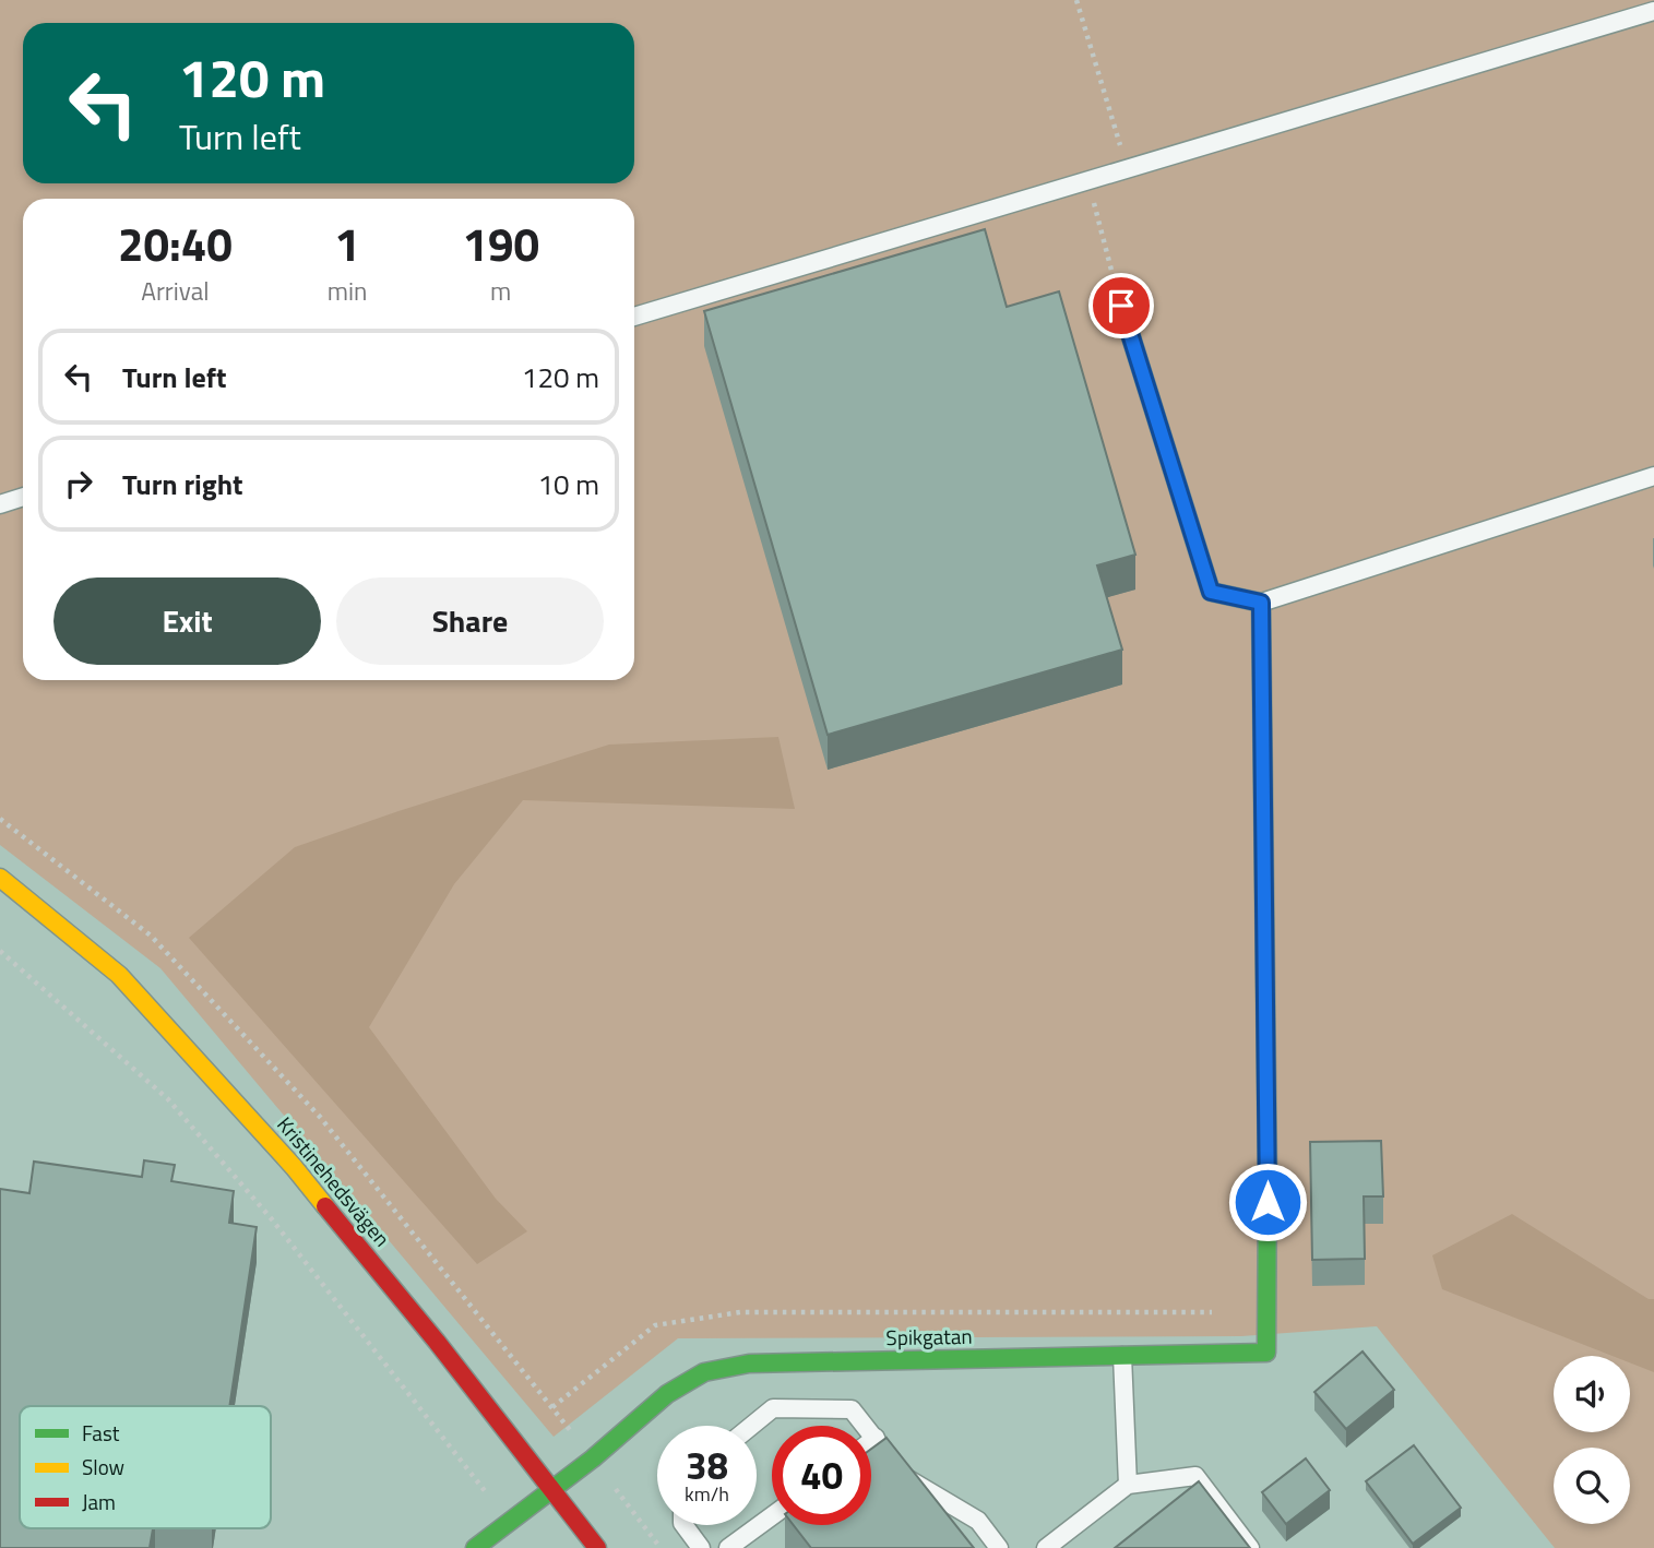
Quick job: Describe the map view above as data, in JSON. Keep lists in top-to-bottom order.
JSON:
{
  "streets": {
    "street": ["Kristinehedsvägen", "Spikgatan"]
  },
  "crossings": [
    ["Kristinehedsvägen", "Spikgatan"]
  ],
  "legend": ["Fast", "Slow", "Jam"],
  "page": {
    "turn": ["120 m", "Turn left"],
    "eta": [
      "20:40",
      "Arrival",
      "1",
      "min",
      "190",
      "m"
    ],
    "list": [
      {
        "name": "Turn left",
        "value": "120 m"
      },
      {
        "name": "Turn right",
        "value": "10 m"
      }
    ],
    "buttons": ["Exit", "Share"],
    "speed": "38 km/h",
    "limit": "40"
  }
}
